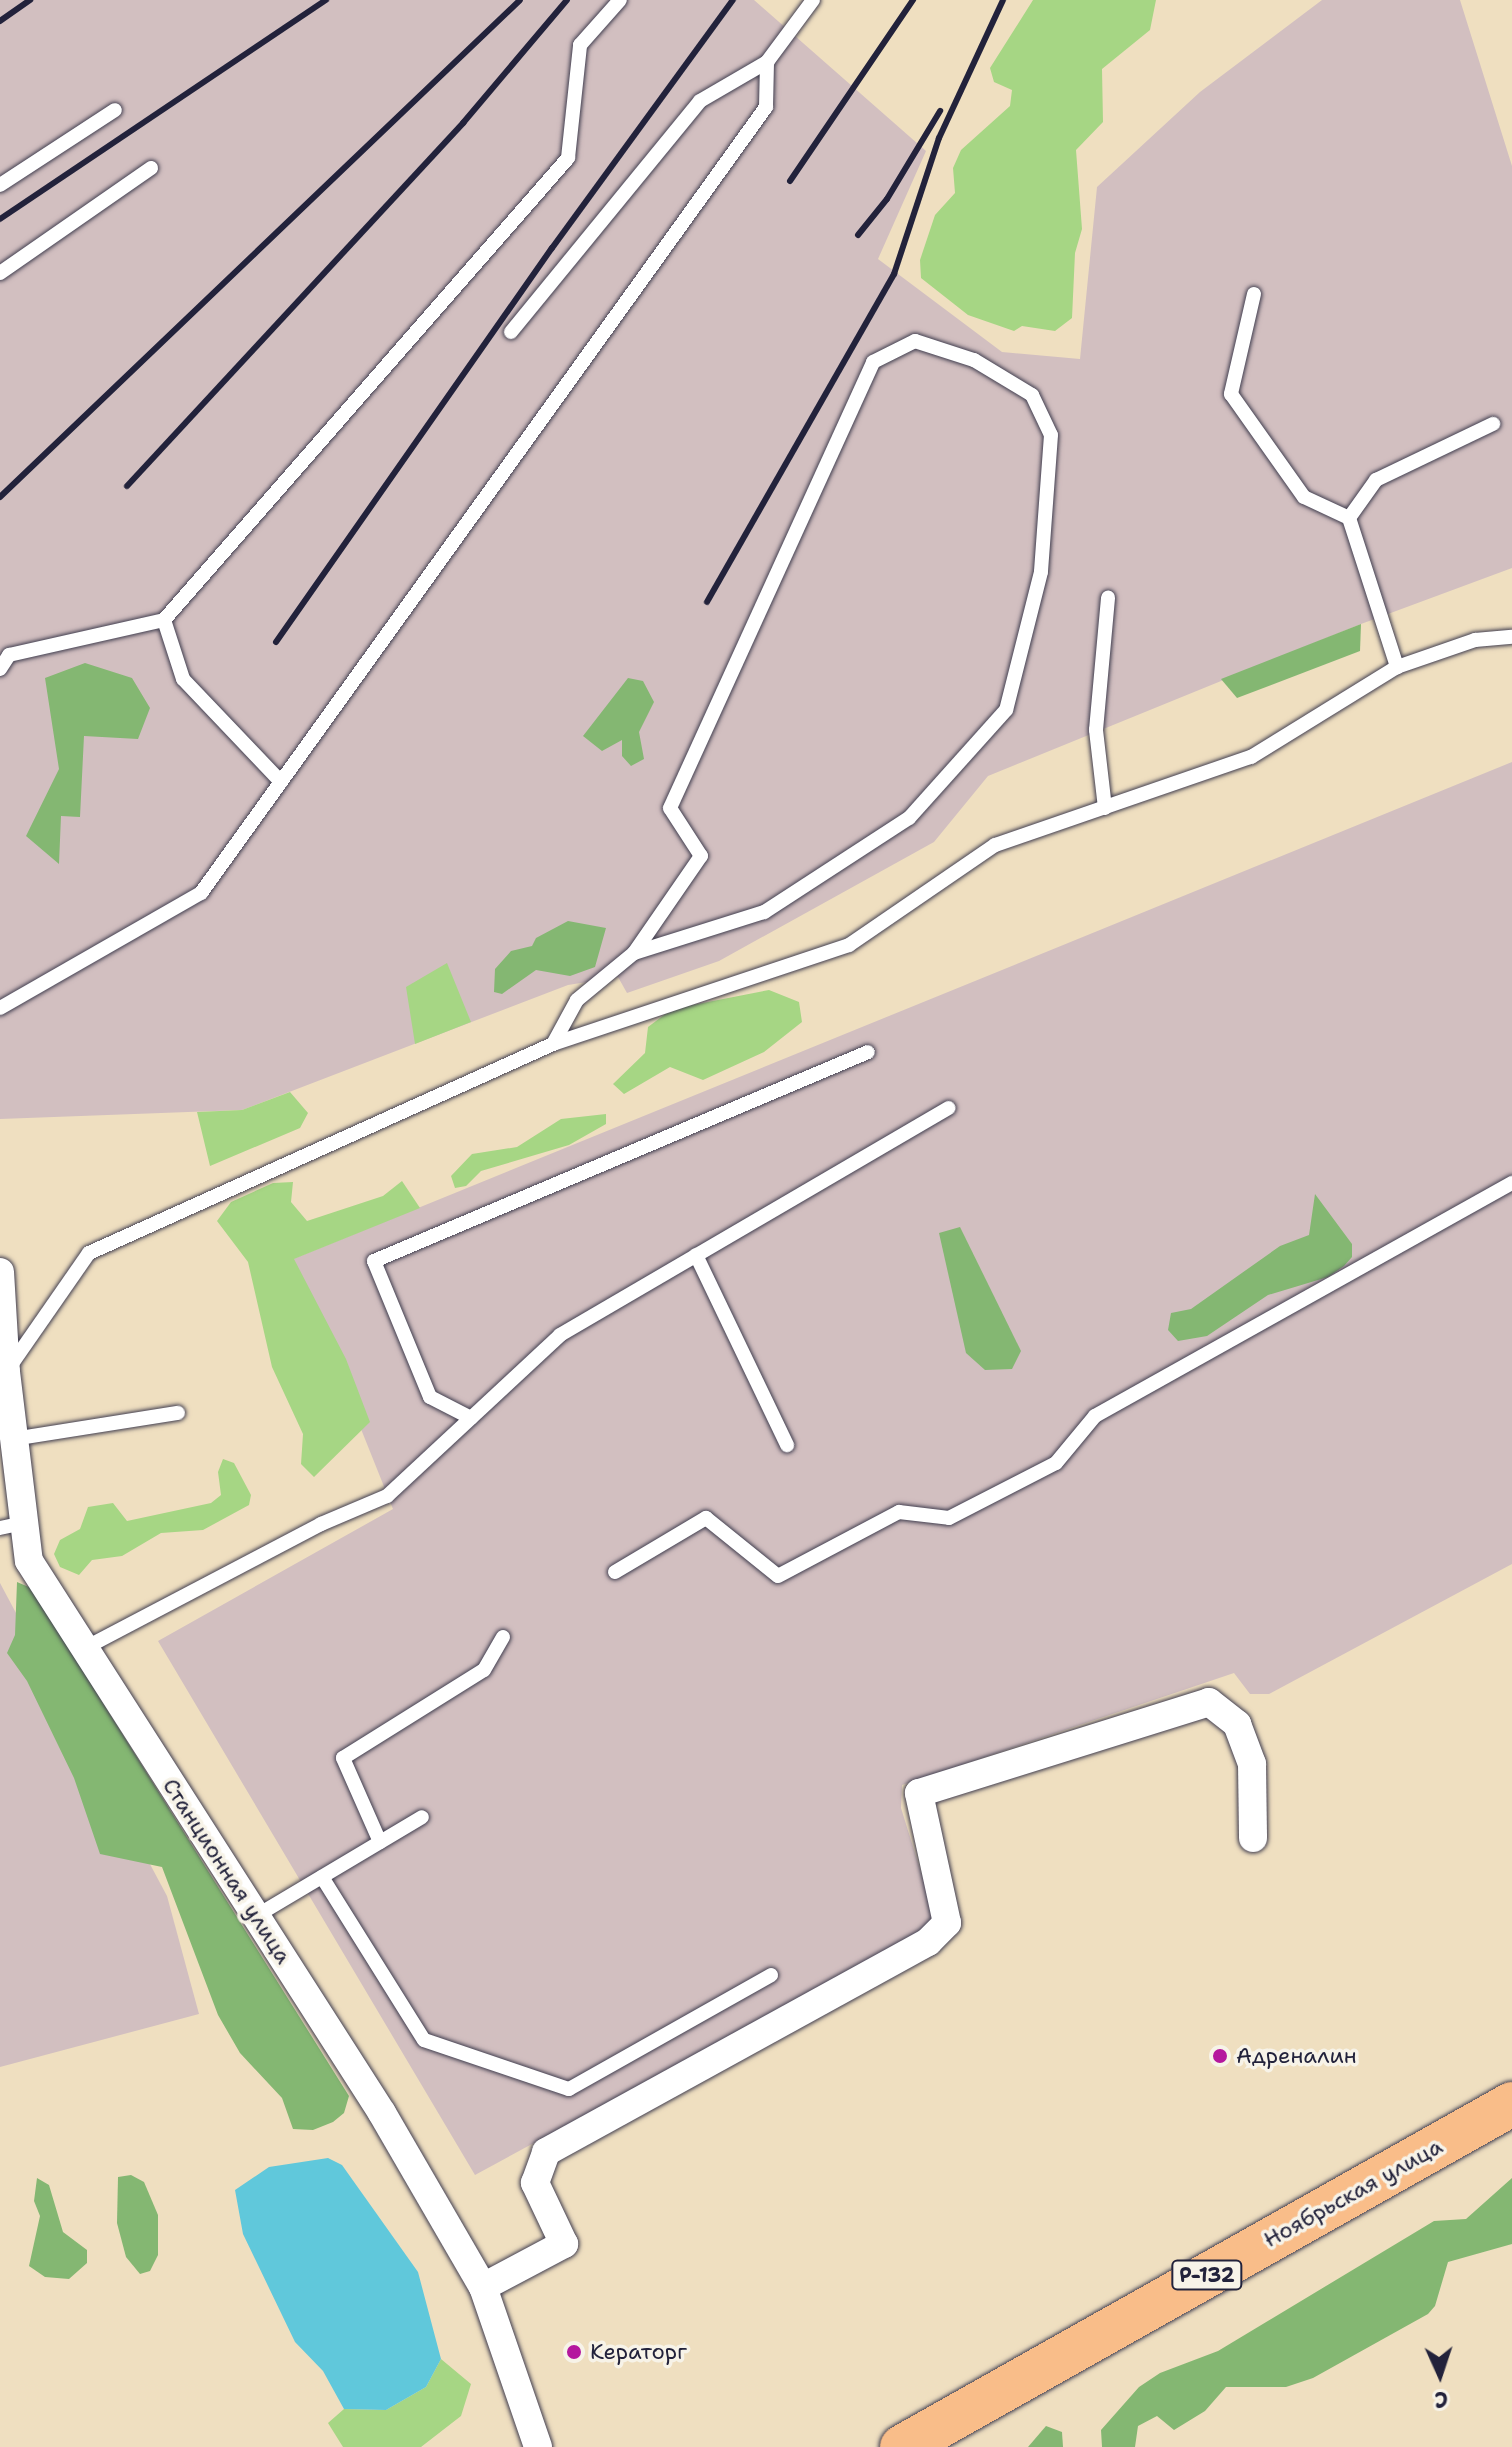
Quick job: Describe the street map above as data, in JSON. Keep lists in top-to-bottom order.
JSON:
{
  "streets": {
    "highway": ["Ноябрьская улица", "Р-132"],
    "street": ["Станционная улица"]
  },
  "places": ["Адреналин", "Кераторг"],
  "north": "bottom"
}
